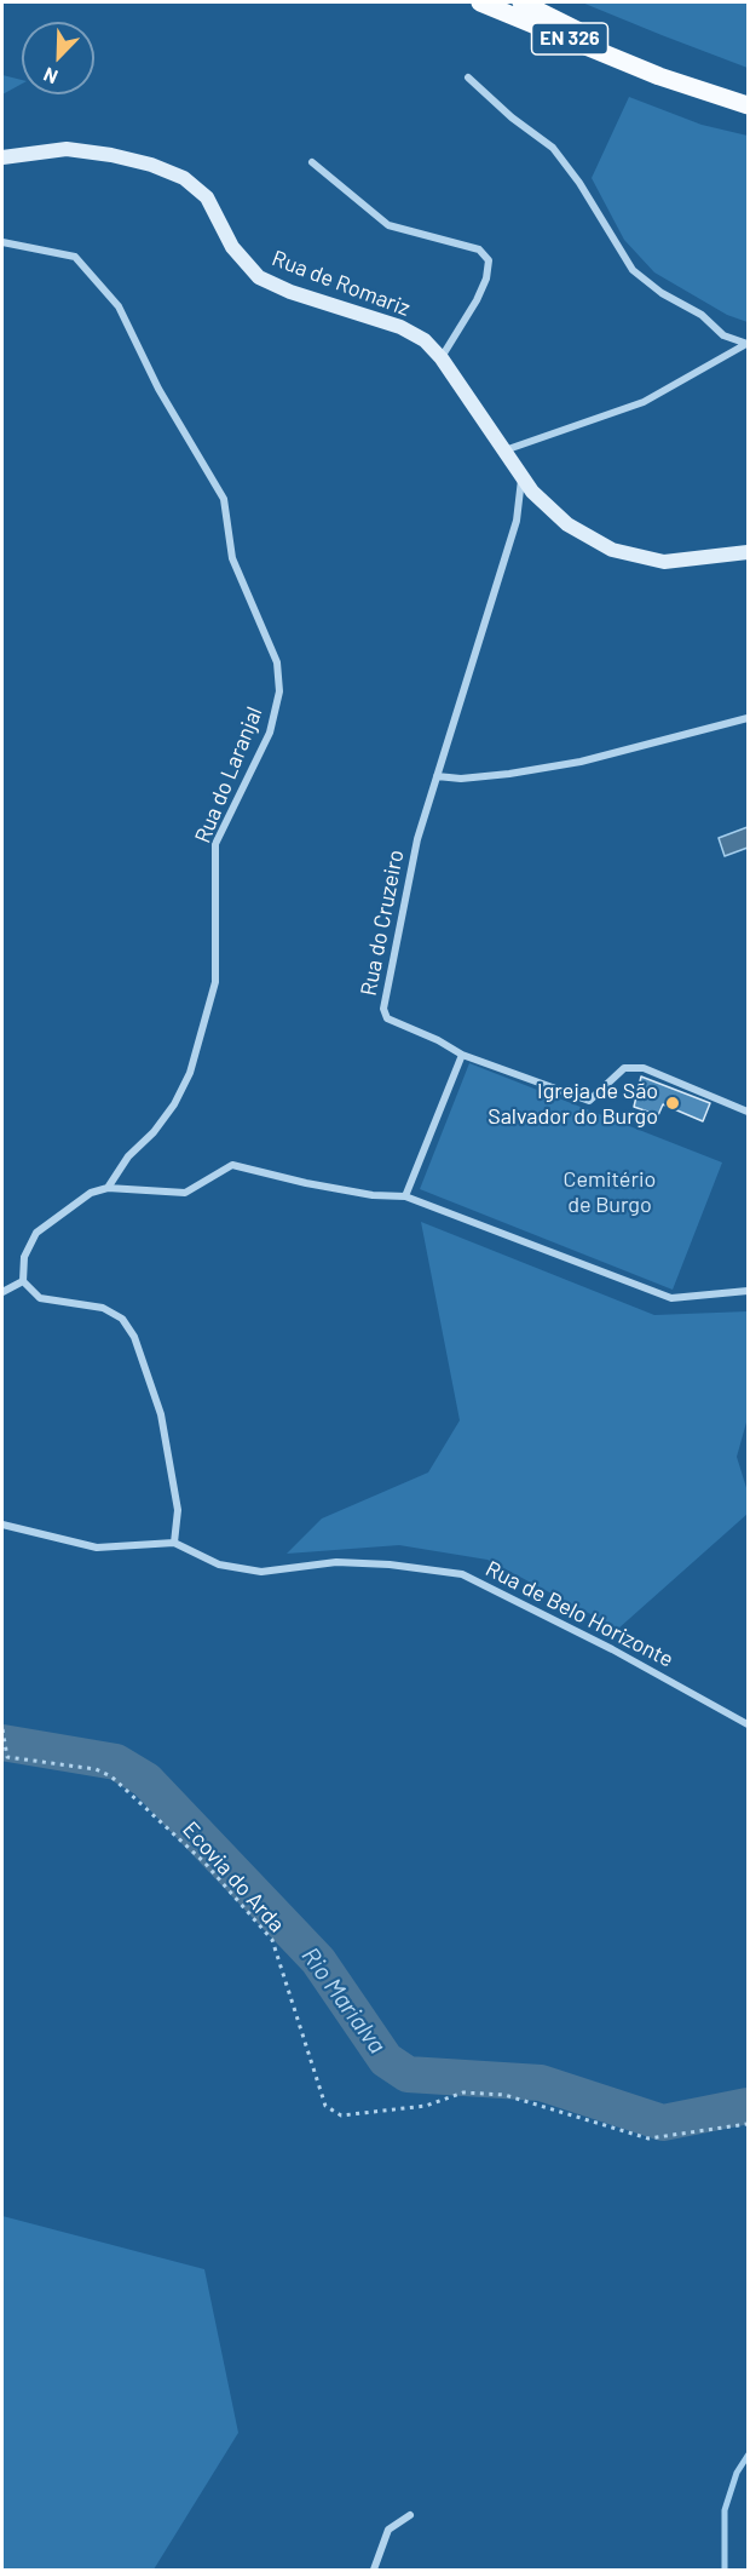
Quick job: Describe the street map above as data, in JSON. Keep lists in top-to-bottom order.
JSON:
{
  "streets": {
    "main road": ["EN 326", "Rua de Romariz"],
    "street": ["Rua do Laranjal", "Rua do Cruzeiro", "Rua de Belo Horizonte"],
    "path": ["Ecovia do Arda"]
  },
  "crossings": [
    ["Rua de Romariz", "Rua do Cruzeiro"]
  ],
  "water": ["Rio Marialva"],
  "parks": ["Cemitério de Burgo"],
  "places": ["Igreja de São Salvador do Burgo"],
  "north": "bottom left"
}
